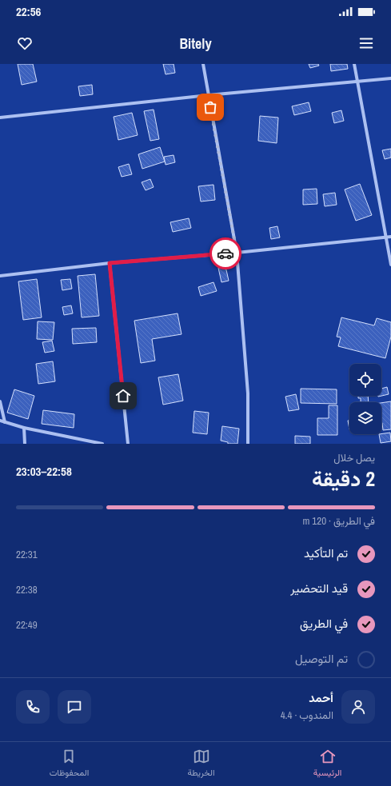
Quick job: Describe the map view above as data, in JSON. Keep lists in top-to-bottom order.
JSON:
{
  "page": {
    "status": "22:56",
    "header": "Bitely",
    "heading": ["2 دقيقة", "يصل خلال", "22:58–23:03"],
    "panel": ["أحمد", "المندوب · 4.4"],
    "bar": "في الطريق · 120 m",
    "list": [
      ["تم التأكيد", "22:31"],
      ["قيد التحضير", "22:38"],
      ["في الطريق", "22:49"],
      "تم التوصيل"
    ],
    "tabs": ["الرئيسية", "الخريطة", "المحفوظات"]
  }
}
